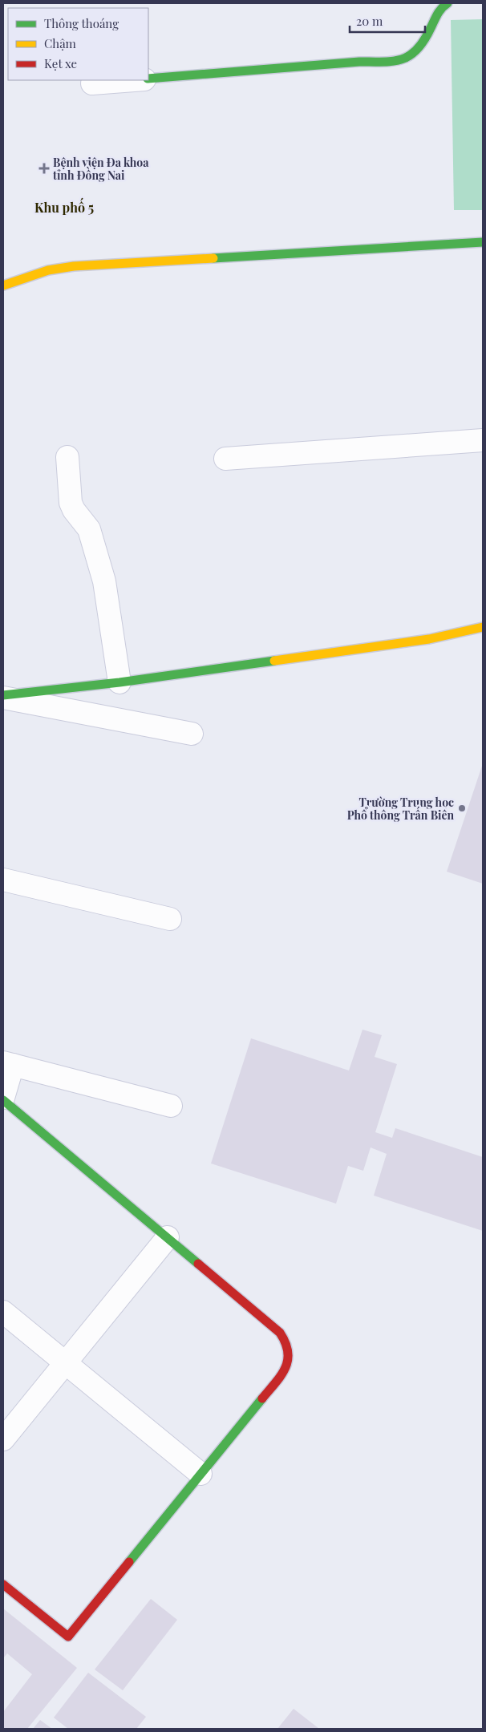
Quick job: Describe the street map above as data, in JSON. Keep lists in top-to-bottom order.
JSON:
{
  "districts": ["Khu phố 5"],
  "places": {
    "health": ["Bệnh viện Đa khoa tỉnh Đồng Nai"],
    "other": ["Trường Trung học Phổ thông Trấn Biên"]
  },
  "legend": ["Thông thoáng", "Chậm", "Kẹt xe"],
  "scale_bar": "20 m"
}
